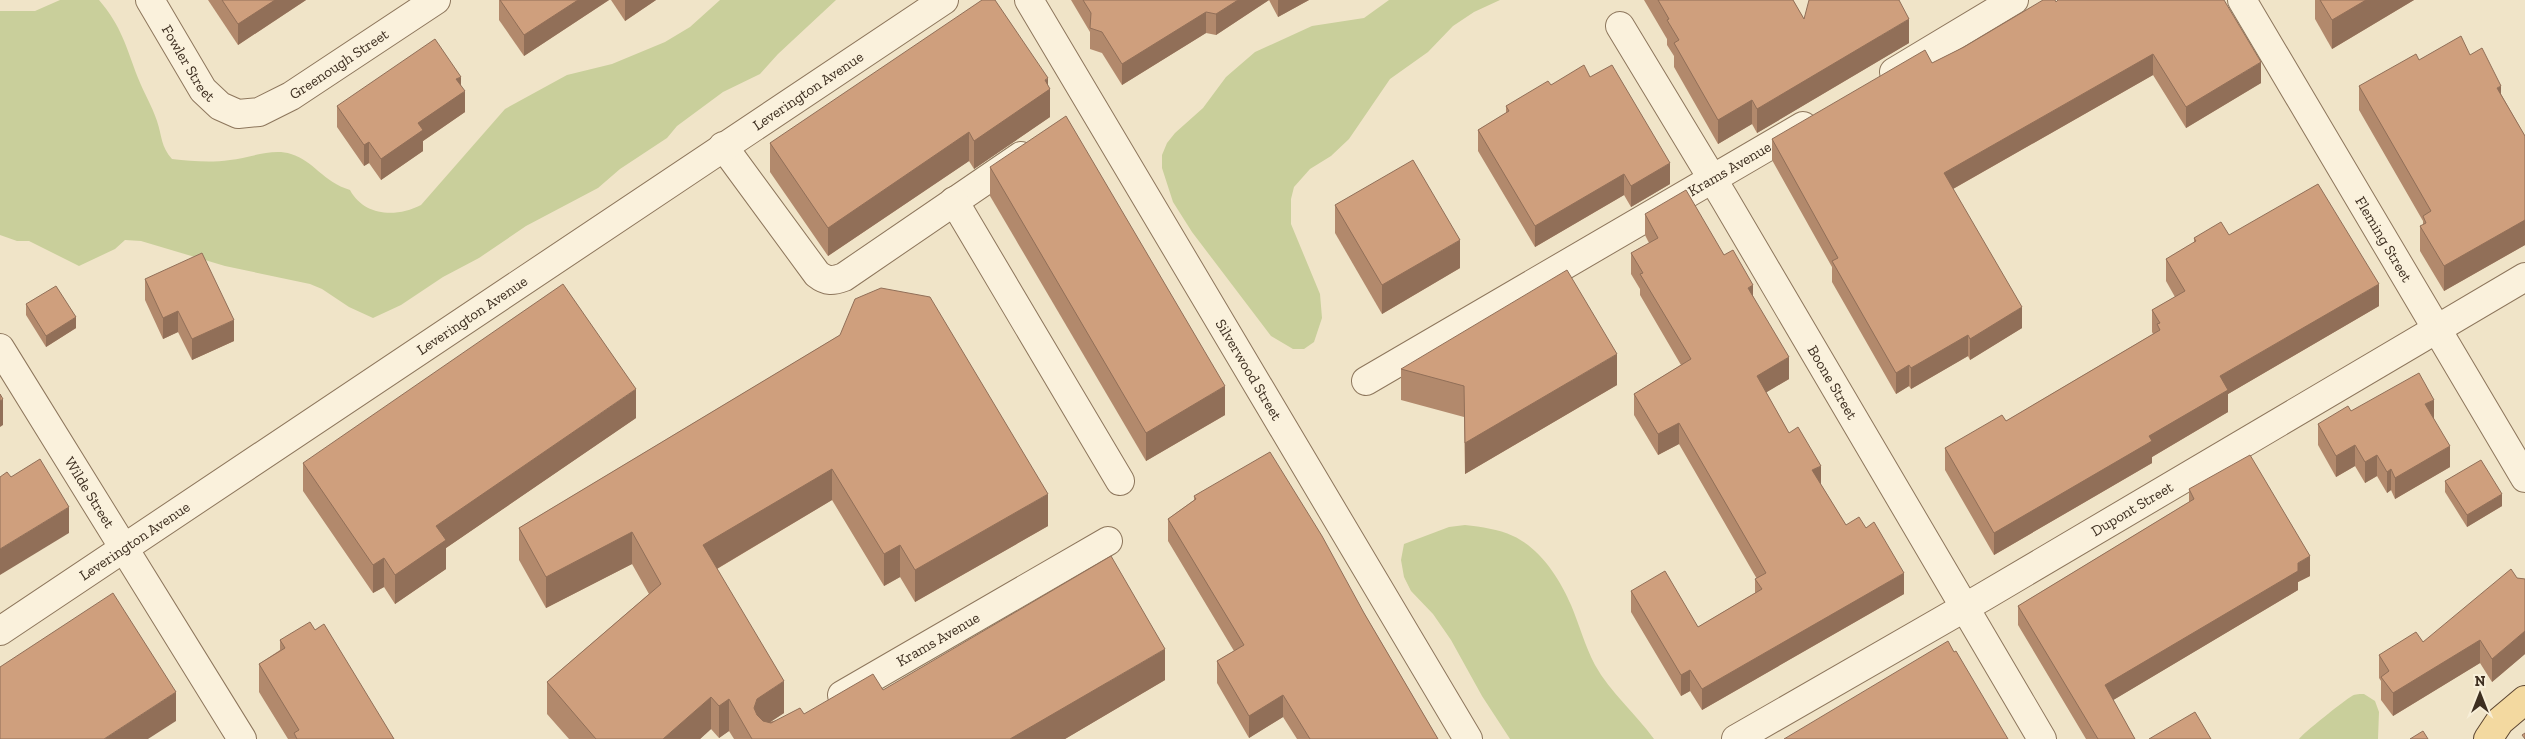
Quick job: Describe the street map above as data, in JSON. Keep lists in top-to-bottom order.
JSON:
{
  "streets": {
    "street": [
      "Fowler Street",
      "Greenough Street",
      "Leverington Avenue",
      "Krams Avenue",
      "Fleming Street",
      "Silverwood Street",
      "Boone Street",
      "Wilde Street",
      "Dupont Street"
    ]
  },
  "crossings": [
    ["Fowler Street", "Greenough Street"],
    ["Leverington Avenue", "Wilde Street"],
    ["Krams Avenue", "Boone Street"],
    ["Fleming Street", "Dupont Street"],
    ["Boone Street", "Dupont Street"]
  ],
  "north": "top"
}
